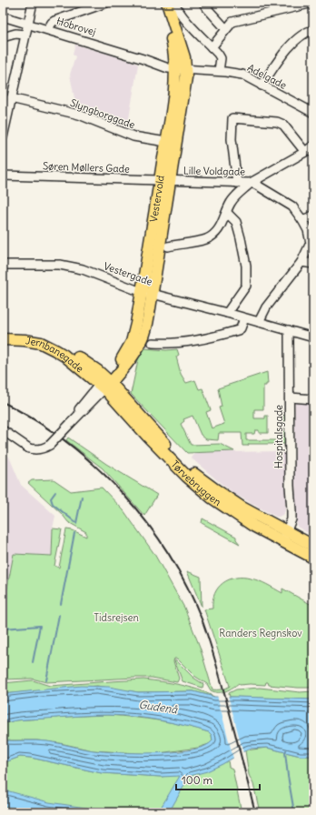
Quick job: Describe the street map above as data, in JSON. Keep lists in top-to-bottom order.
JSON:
{
  "streets": {
    "main road": ["Vestervold", "Jernbanegade", "Tørvebryggen"],
    "street": [
      "Hobrovej",
      "Adelgade",
      "Slyngborggade",
      "Søren Møllers Gade",
      "Lille Voldgade",
      "Vestergade",
      "Hospitalsgade"
    ]
  },
  "crossings": [
    ["Hobrovej", "Adelgade"],
    ["Hobrovej", "Vestervold"],
    ["Adelgade", "Vestervold"],
    ["Slyngborggade", "Vestervold"],
    ["Søren Møllers Gade", "Lille Voldgade"],
    ["Søren Møllers Gade", "Vestervold"],
    ["Lille Voldgade", "Vestervold"],
    ["Vestervold", "Vestergade"],
    ["Vestervold", "Jernbanegade"],
    ["Vestervold", "Tørvebryggen"],
    ["Vestergade", "Hospitalsgade"],
    ["Jernbanegade", "Tørvebryggen"],
    ["Hospitalsgade", "Tørvebryggen"]
  ],
  "water": ["Gudenå"],
  "parks": ["Tidsrejsen", "Randers Regnskov"],
  "scale_bar": "100 m"
}
